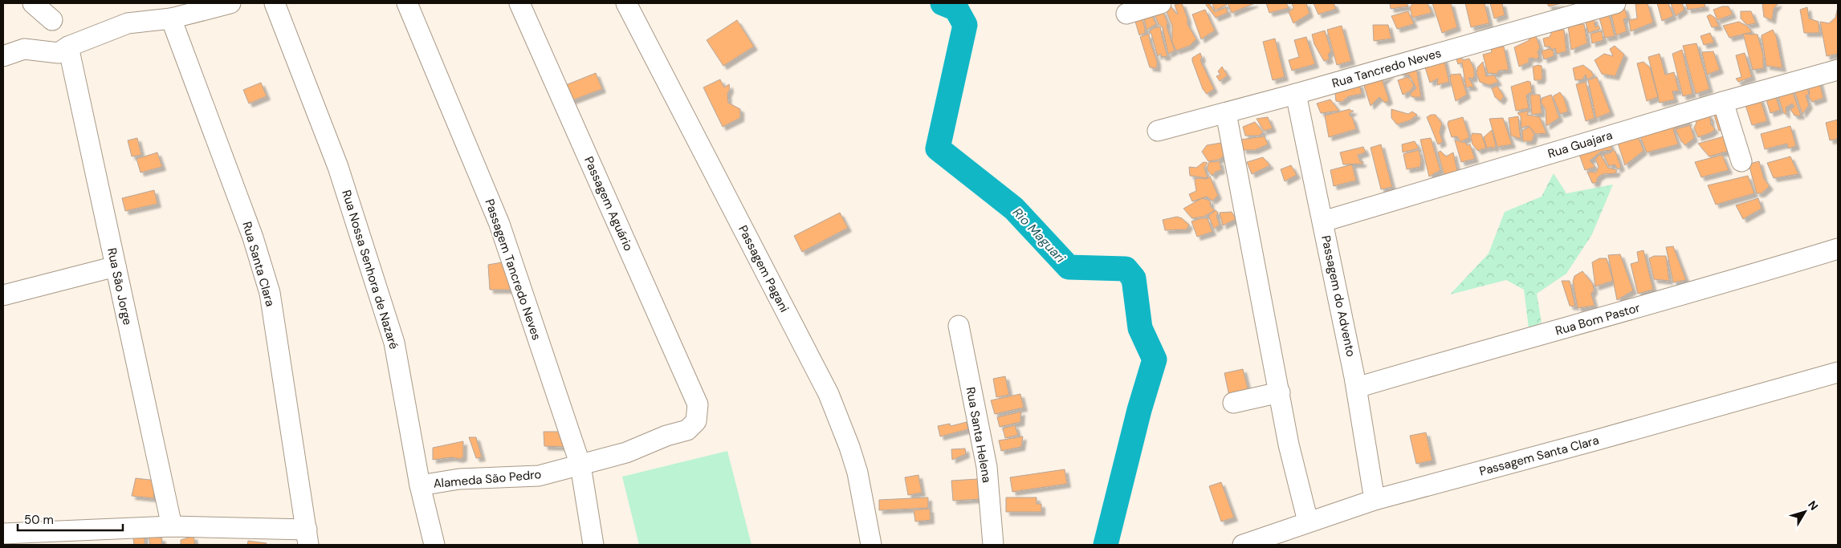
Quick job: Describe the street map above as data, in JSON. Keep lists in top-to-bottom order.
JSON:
{
  "streets": {
    "street": [
      "Rua Tancredo Neves",
      "Rua Guajara",
      "Passagem Aguário",
      "Rua Santa Clara",
      "Passagem Pagani",
      "Rua Nossa Senhora de Nazaré",
      "Passagem Tancredo Neves",
      "Rua São Jorge",
      "Passagem do Advento",
      "Rua Bom Pastor",
      "Rua Santa Helena",
      "Passagem Santa Clara",
      "Alameda São Pedro"
    ]
  },
  "crossings": [
    ["Rua Tancredo Neves", "Passagem do Advento"],
    ["Rua Guajara", "Passagem do Advento"],
    ["Passagem Aguário", "Alameda São Pedro"],
    ["Rua Nossa Senhora de Nazaré", "Alameda São Pedro"],
    ["Passagem Tancredo Neves", "Alameda São Pedro"],
    ["Passagem do Advento", "Rua Bom Pastor"],
    ["Passagem do Advento", "Passagem Santa Clara"]
  ],
  "water": ["Rio Maguari"],
  "scale_bar": "50 m",
  "north": "top right"
}
